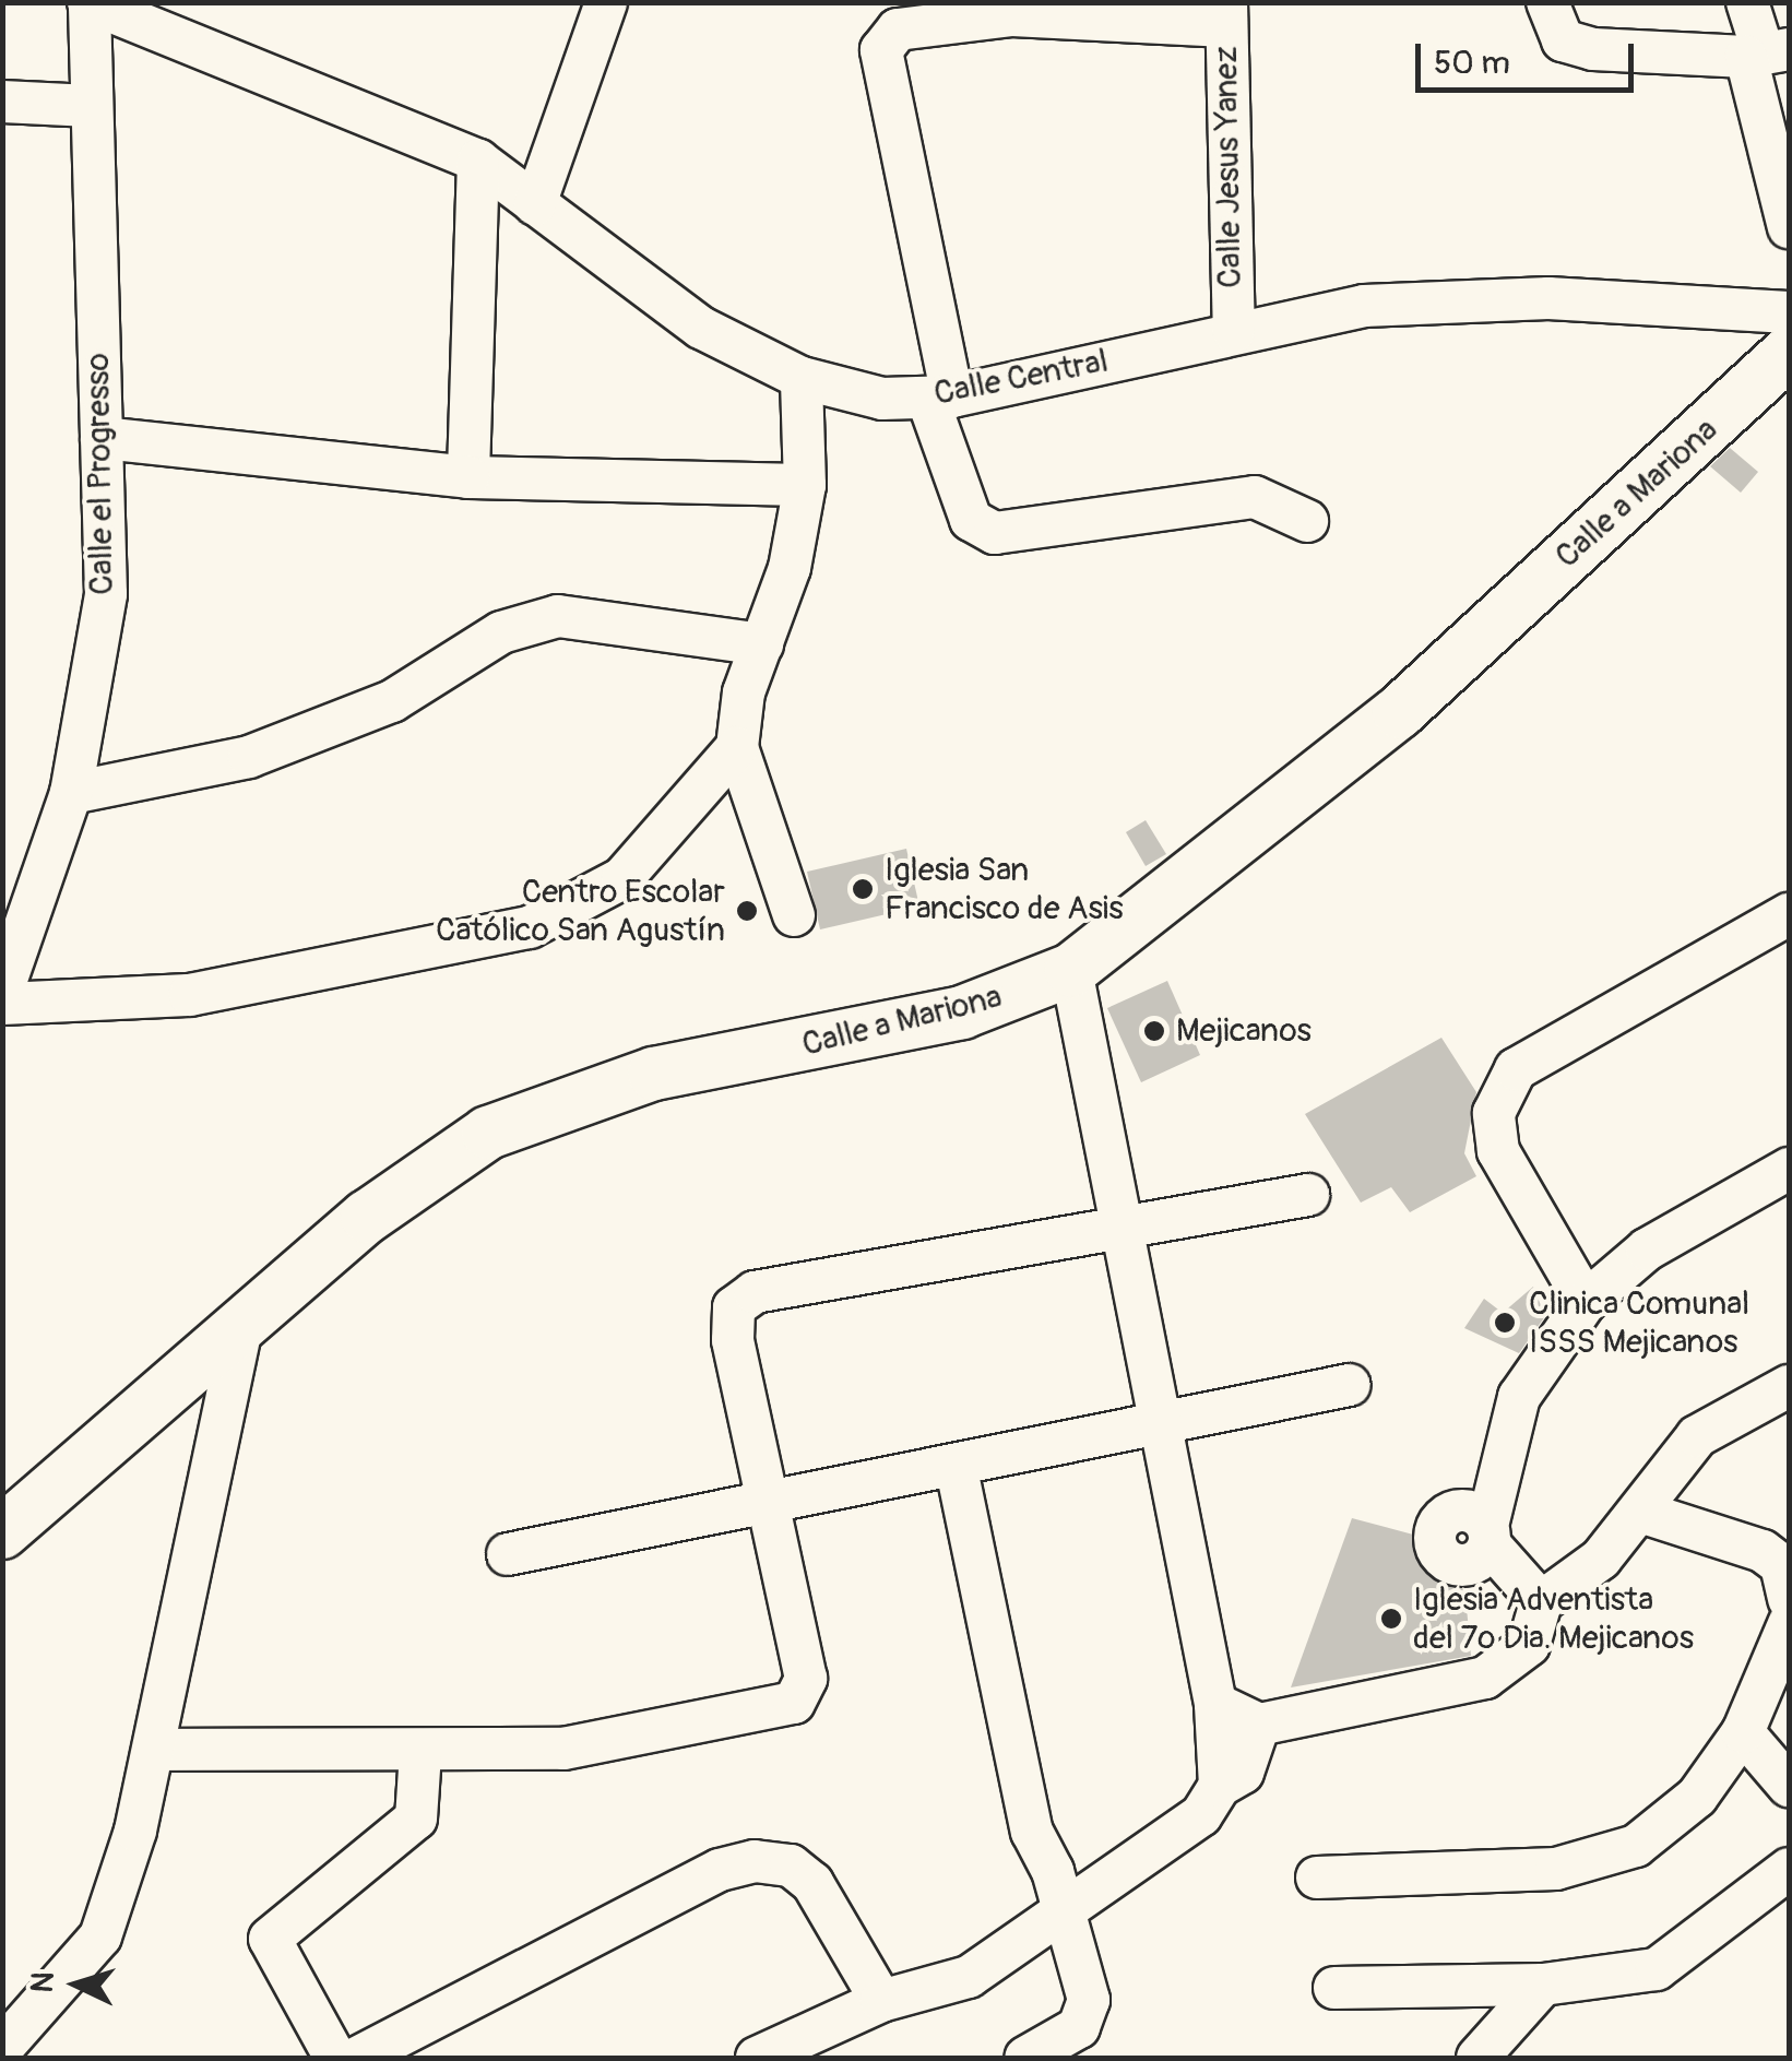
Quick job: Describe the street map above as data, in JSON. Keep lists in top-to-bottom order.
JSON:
{
  "streets": {
    "main road": ["Calle a Mariona"],
    "street": ["Calle Jesus Yanez", "Calle Central", "Calle el Progresso"]
  },
  "crossings": [
    ["Calle Jesus Yanez", "Calle Central"],
    ["Calle Central", "Calle el Progresso"]
  ],
  "places": [
    "Iglesia San Francisco de Asis",
    "Centro Escolar Católico San Agustín",
    "Mejicanos",
    "Clinica Comunal ISSS Mejicanos",
    "Iglesia Adventista del 7o Dia. Mejicanos"
  ],
  "scale_bar": "50 m",
  "north": "left"
}
